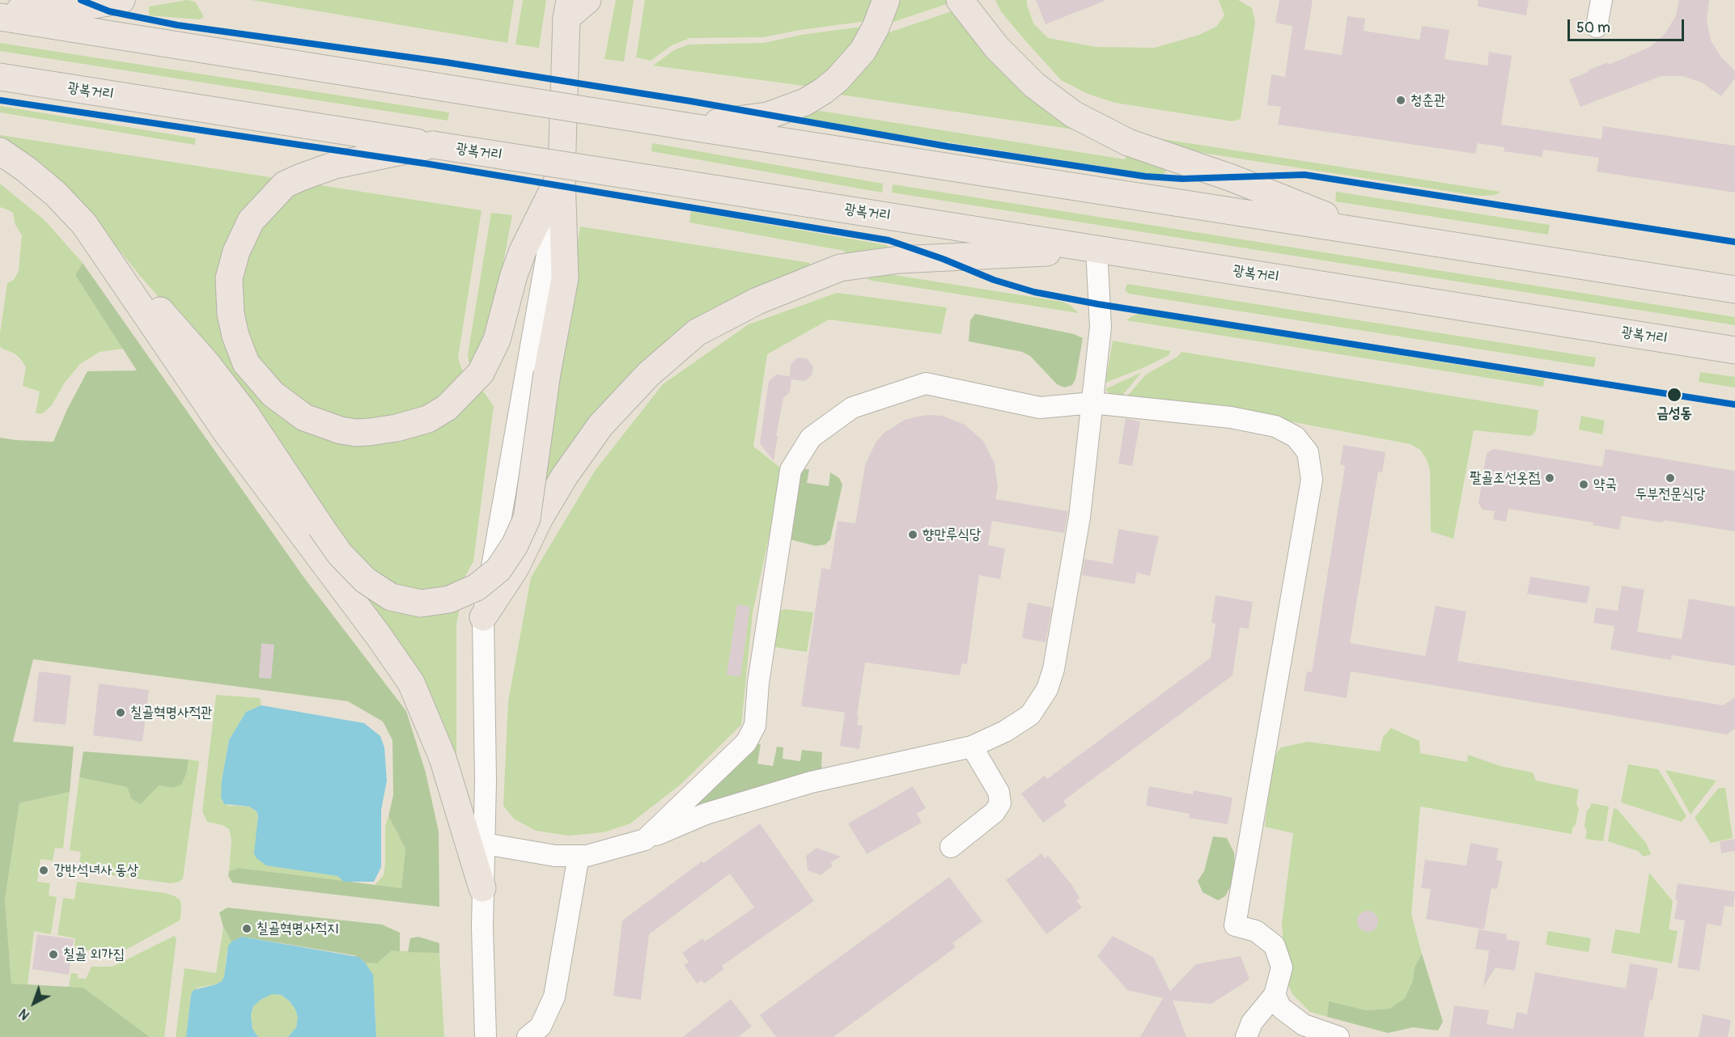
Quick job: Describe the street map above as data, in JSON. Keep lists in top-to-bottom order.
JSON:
{
  "streets": {
    "main road": ["광복거리"]
  },
  "places": [
    "청춘관",
    "금성동",
    "팔골조선옷점",
    "두부전문식당",
    "약국",
    "향만루식당",
    "칠골혁명사적관",
    "강반석녀사 동상",
    "칠골혁명사적지",
    "칠골 외가집"
  ],
  "scale_bar": "50 m",
  "north": "bottom left"
}
